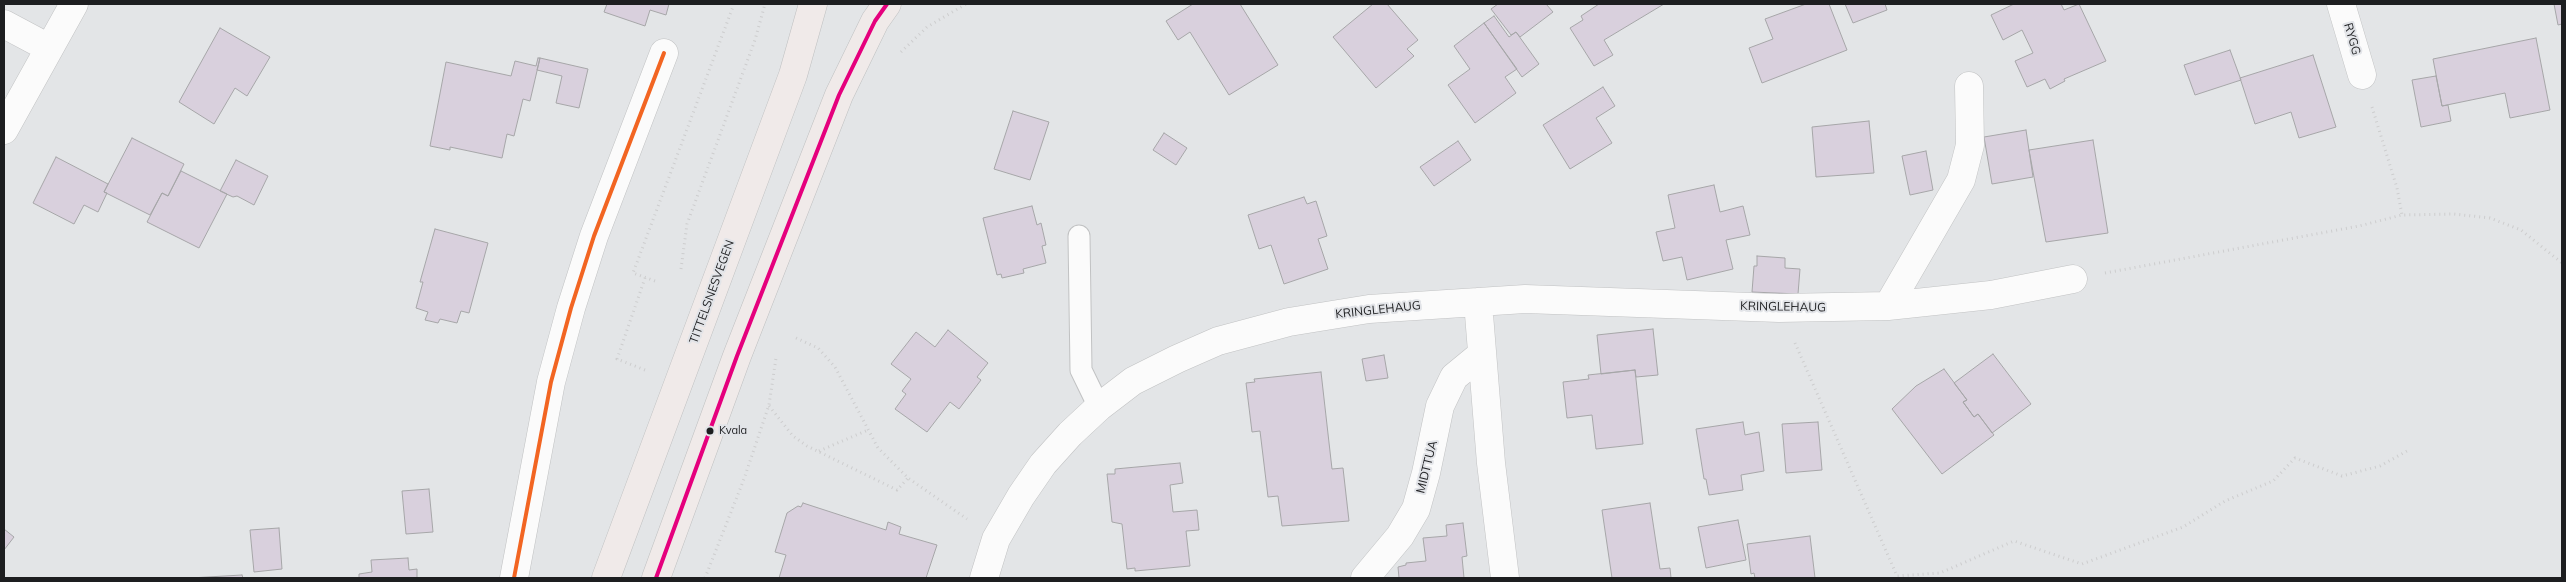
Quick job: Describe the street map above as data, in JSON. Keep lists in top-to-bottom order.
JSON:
{
  "streets": {
    "main road": ["TITTELSNESVEGEN"],
    "street": ["RYGG", "KRINGLEHAUG", "MIDTTUA"]
  },
  "places": ["Kvala"]
}
